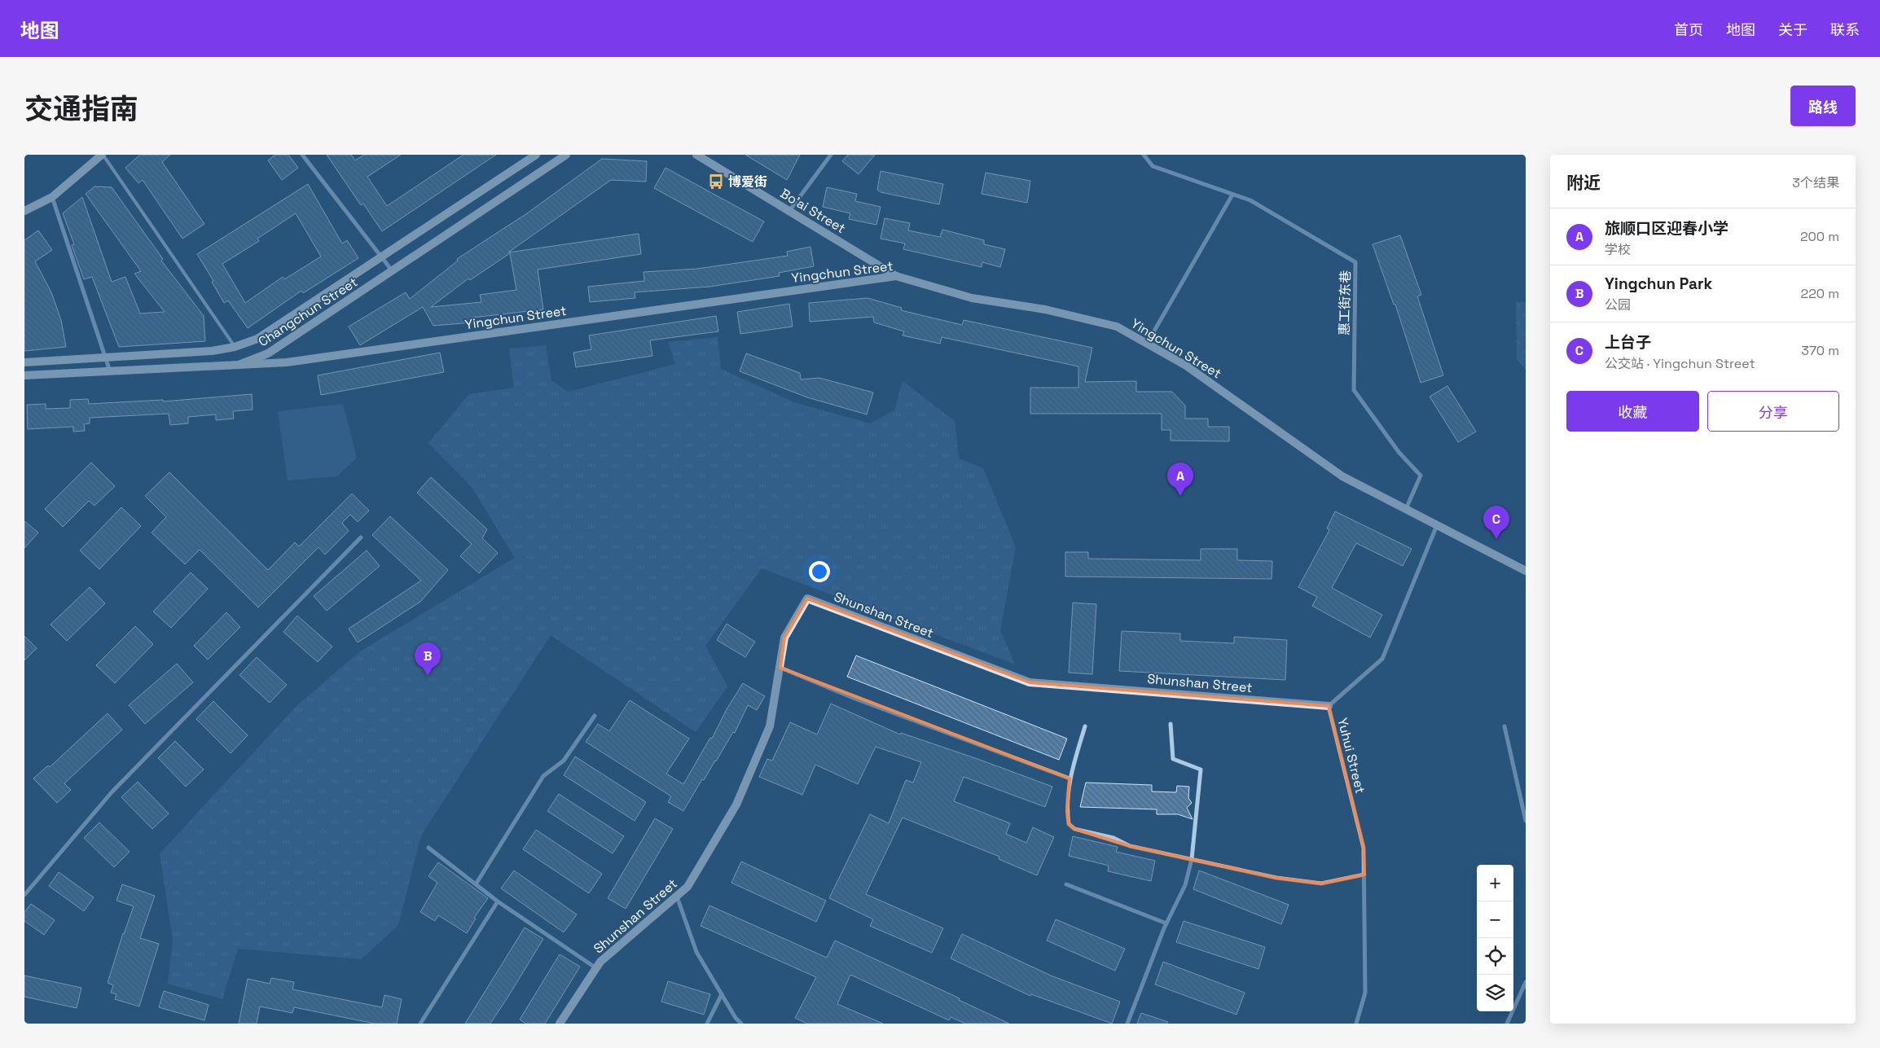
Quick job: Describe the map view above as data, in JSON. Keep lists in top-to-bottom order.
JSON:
{
  "streets": {
    "street": [
      "Bo'ai Street",
      "Yingchun Street",
      "惠工街东巷",
      "Changchun Street",
      "Shunshan Street",
      "Yuhui Street"
    ]
  },
  "crossings": [
    ["Bo'ai Street", "Yingchun Street"],
    ["Yingchun Street", "惠工街东巷"],
    ["Yingchun Street", "Changchun Street"],
    ["Yingchun Street", "Yuhui Street"],
    ["Shunshan Street", "Yuhui Street"]
  ],
  "places": {
    "bus stop": ["博爱街"]
  },
  "page": {
    "header": "地图",
    "nav": [
      "首页",
      "地图",
      "关于",
      "联系"
    ],
    "title": "交通指南",
    "buttons": [
      "路线",
      ["收藏", "分享"]
    ],
    "heading": ["附近", "3个结果"],
    "list": [
      {
        "mark": "A",
        "name": "旅顺口区迎春小学",
        "note": "学校",
        "value": "200 m"
      },
      {
        "mark": "B",
        "name": "Yingchun Park",
        "note": "公园",
        "value": "220 m"
      },
      {
        "mark": "C",
        "name": "上台子",
        "note": "公交站 · Yingchun Street",
        "value": "370 m"
      }
    ],
    "pins": ["A", "C", "B"],
    "map_buttons": ["+", "−"]
  }
}
